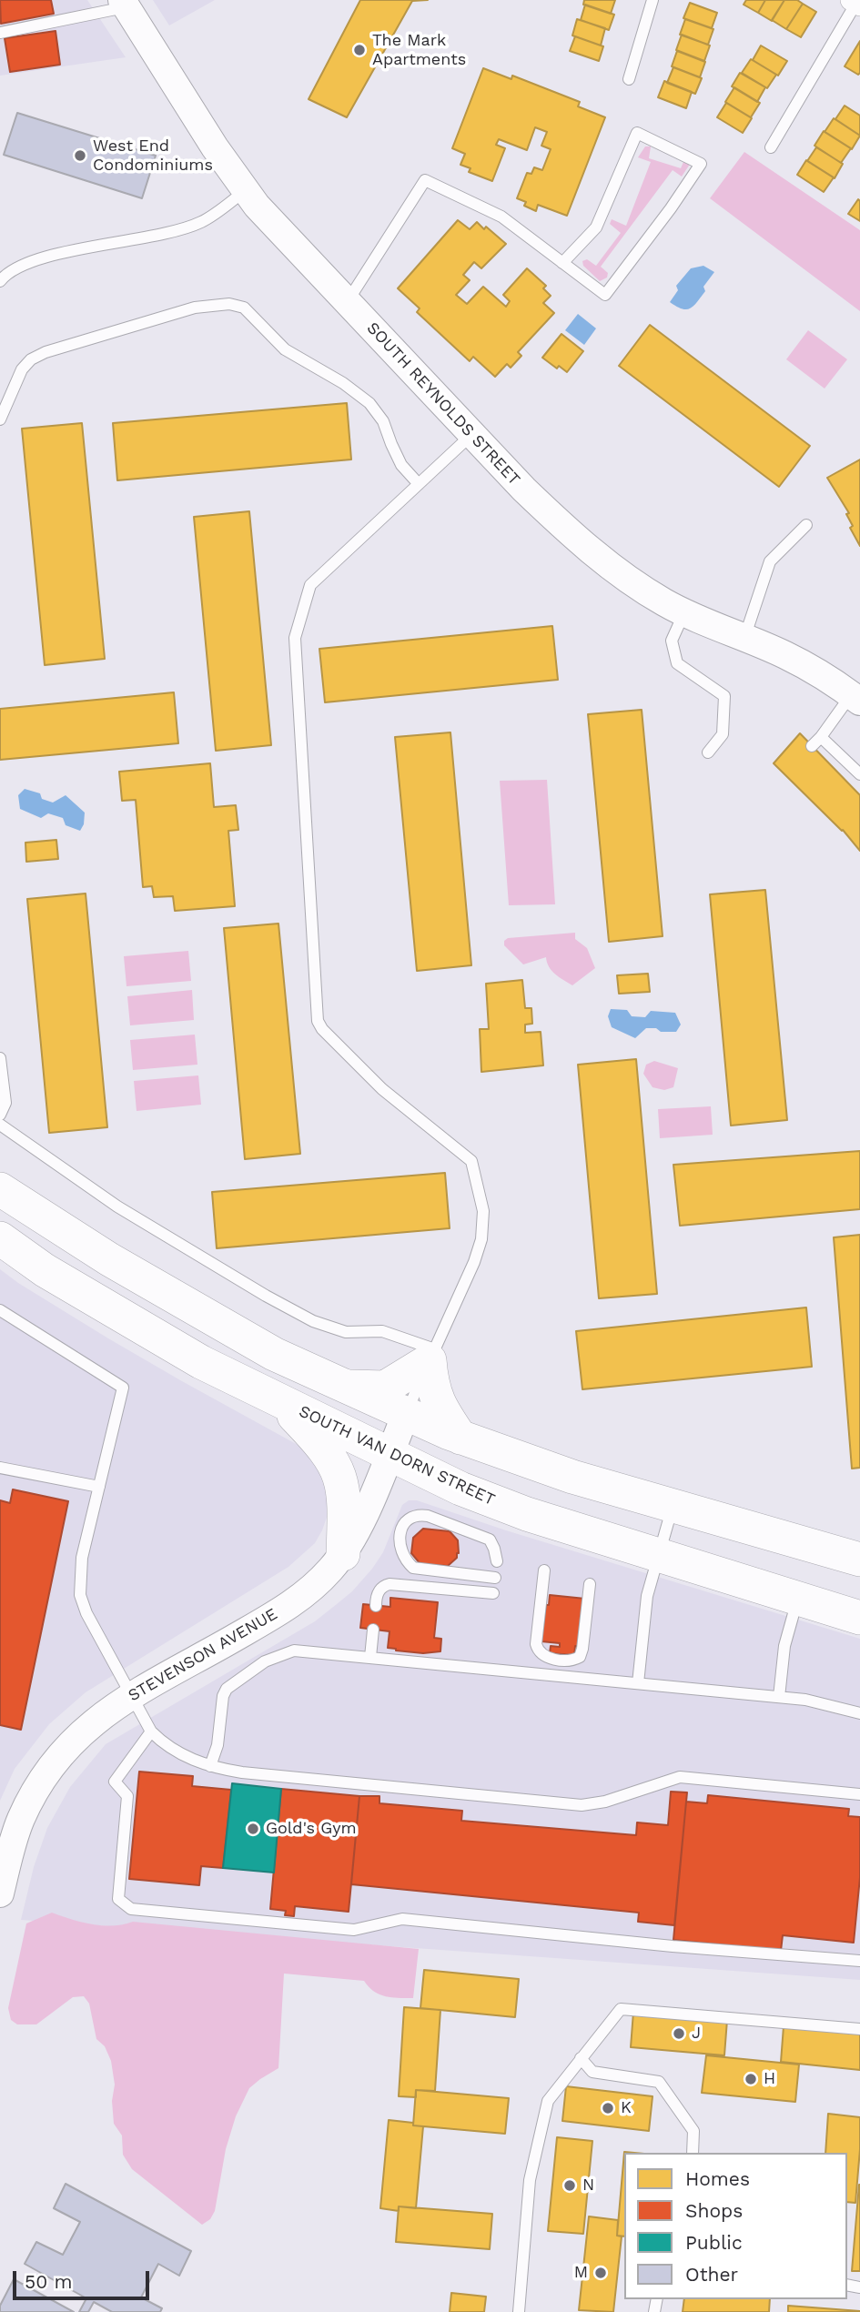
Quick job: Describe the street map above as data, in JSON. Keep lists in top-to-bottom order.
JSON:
{
  "streets": {
    "main road": ["SOUTH VAN DORN STREET"],
    "street": ["SOUTH REYNOLDS STREET", "STEVENSON AVENUE"]
  },
  "crossings": [
    ["SOUTH VAN DORN STREET", "STEVENSON AVENUE"]
  ],
  "places": [
    "The Mark Apartments",
    "West End Condominiums",
    "Gold's Gym",
    "J",
    "H",
    "K",
    "N",
    "M"
  ],
  "legend": [
    "Homes",
    "Shops",
    "Public",
    "Other"
  ],
  "scale_bar": "50 m"
}
